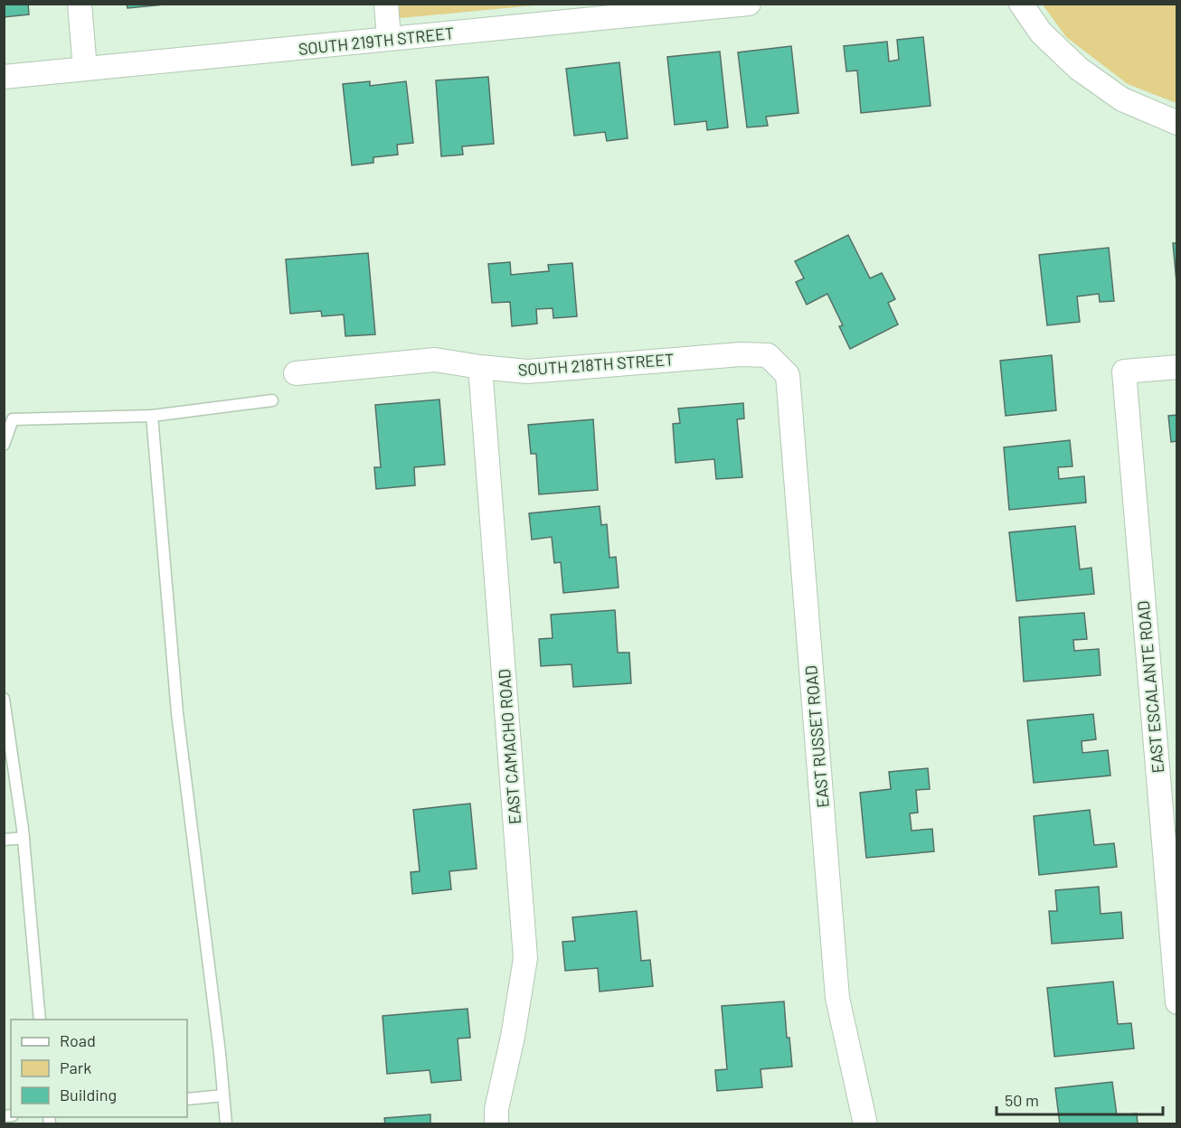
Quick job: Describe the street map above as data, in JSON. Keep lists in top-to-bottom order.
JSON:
{
  "streets": {
    "street": [
      "SOUTH 219TH STREET",
      "SOUTH 218TH STREET",
      "EAST ESCALANTE ROAD",
      "EAST RUSSET ROAD",
      "EAST CAMACHO ROAD"
    ]
  },
  "crossings": [
    ["SOUTH 218TH STREET", "EAST RUSSET ROAD"],
    ["SOUTH 218TH STREET", "EAST CAMACHO ROAD"]
  ],
  "legend": ["Road", "Park", "Building"],
  "scale_bar": "50 m"
}
